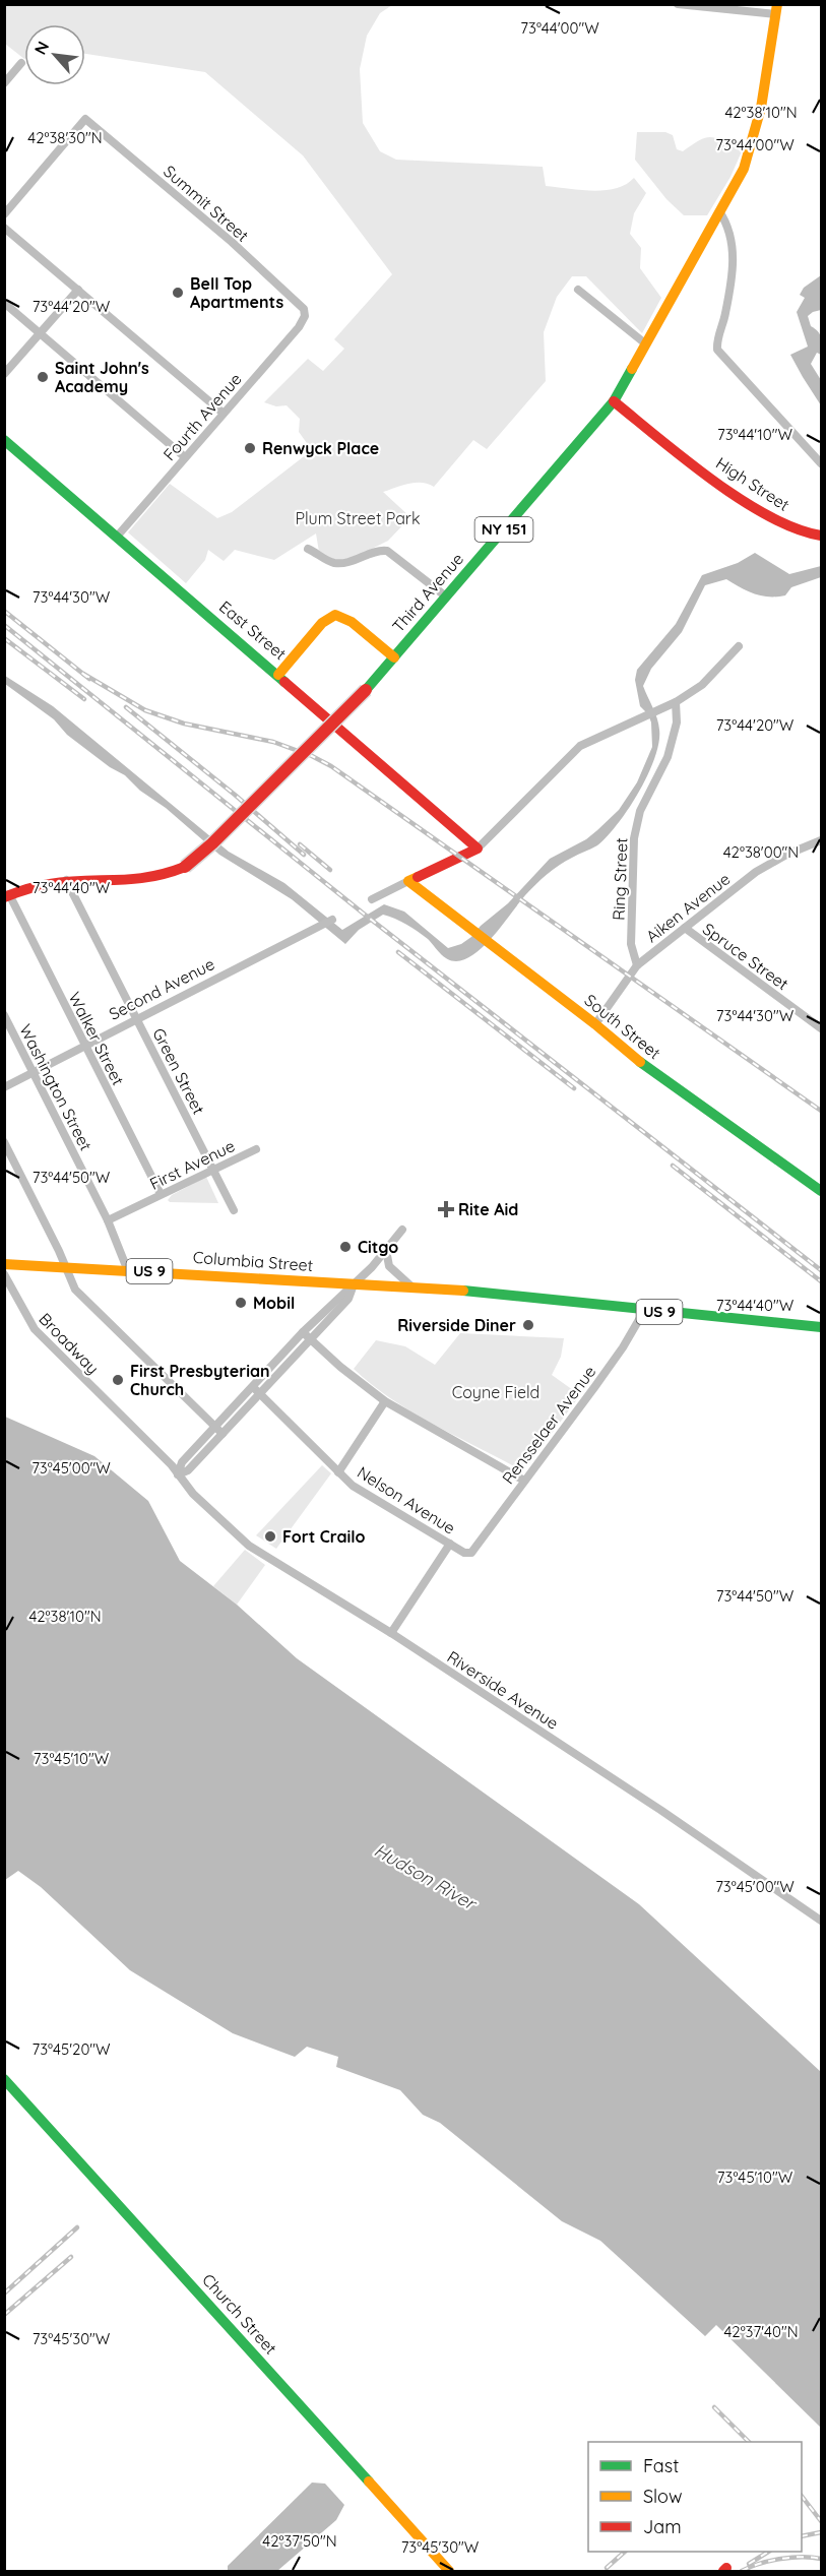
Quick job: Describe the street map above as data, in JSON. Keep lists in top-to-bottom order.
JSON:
{
  "streets": {
    "street": [
      "Summit Street",
      "Fourth Avenue",
      "High Street",
      "NY 151",
      "Third Avenue",
      "East Street",
      "Ring Street",
      "Aiken Avenue",
      "Spruce Street",
      "Second Avenue",
      "South Street",
      "Walker Street",
      "Green Street",
      "Washington Street",
      "First Avenue",
      "Columbia Street",
      "US 9",
      "Broadway",
      "Rensselaer Avenue",
      "Nelson Avenue",
      "Riverside Avenue",
      "Church Street"
    ]
  },
  "crossings": [
    ["Summit Street", "Fourth Avenue"],
    ["Fourth Avenue", "East Street"],
    ["High Street", "Third Avenue"],
    ["Third Avenue", "Walker Street"],
    ["Third Avenue", "Green Street"],
    ["Ring Street", "Aiken Avenue"],
    ["Aiken Avenue", "Spruce Street"],
    ["Aiken Avenue", "South Street"],
    ["Second Avenue", "Walker Street"],
    ["Second Avenue", "Green Street"],
    ["Second Avenue", "Washington Street"],
    ["Walker Street", "First Avenue"],
    ["Green Street", "First Avenue"],
    ["Washington Street", "First Avenue"],
    ["Washington Street", "Columbia Street"],
    ["Columbia Street", "US 9"],
    ["US 9", "Rensselaer Avenue"],
    ["Broadway", "Riverside Avenue"],
    ["Rensselaer Avenue", "Nelson Avenue"]
  ],
  "water": ["Hudson River"],
  "parks": ["Plum Street Park", "Coyne Field"],
  "places": {
    "other": [
      "Bell Top Apartments",
      "Saint John's Academy",
      "Renwyck Place",
      "Citgo",
      "Mobil",
      "Riverside Diner",
      "First Presbyterian Church",
      "Fort Crailo"
    ],
    "health": ["Rite Aid"]
  },
  "legend": ["Fast", "Slow", "Jam"],
  "north": "top left",
  "coordinates": [
    "73°44'00\"W",
    "42°38'10\"N",
    "42°38'30\"N",
    "73°44'20\"W",
    "73°44'10\"W",
    "73°44'30\"W",
    "42°38'00\"N",
    "73°44'40\"W",
    "73°44'50\"W",
    "73°45'00\"W",
    "73°45'10\"W",
    "73°45'20\"W",
    "42°37'40\"N",
    "73°45'30\"W",
    "42°37'50\"N"
  ]
}
